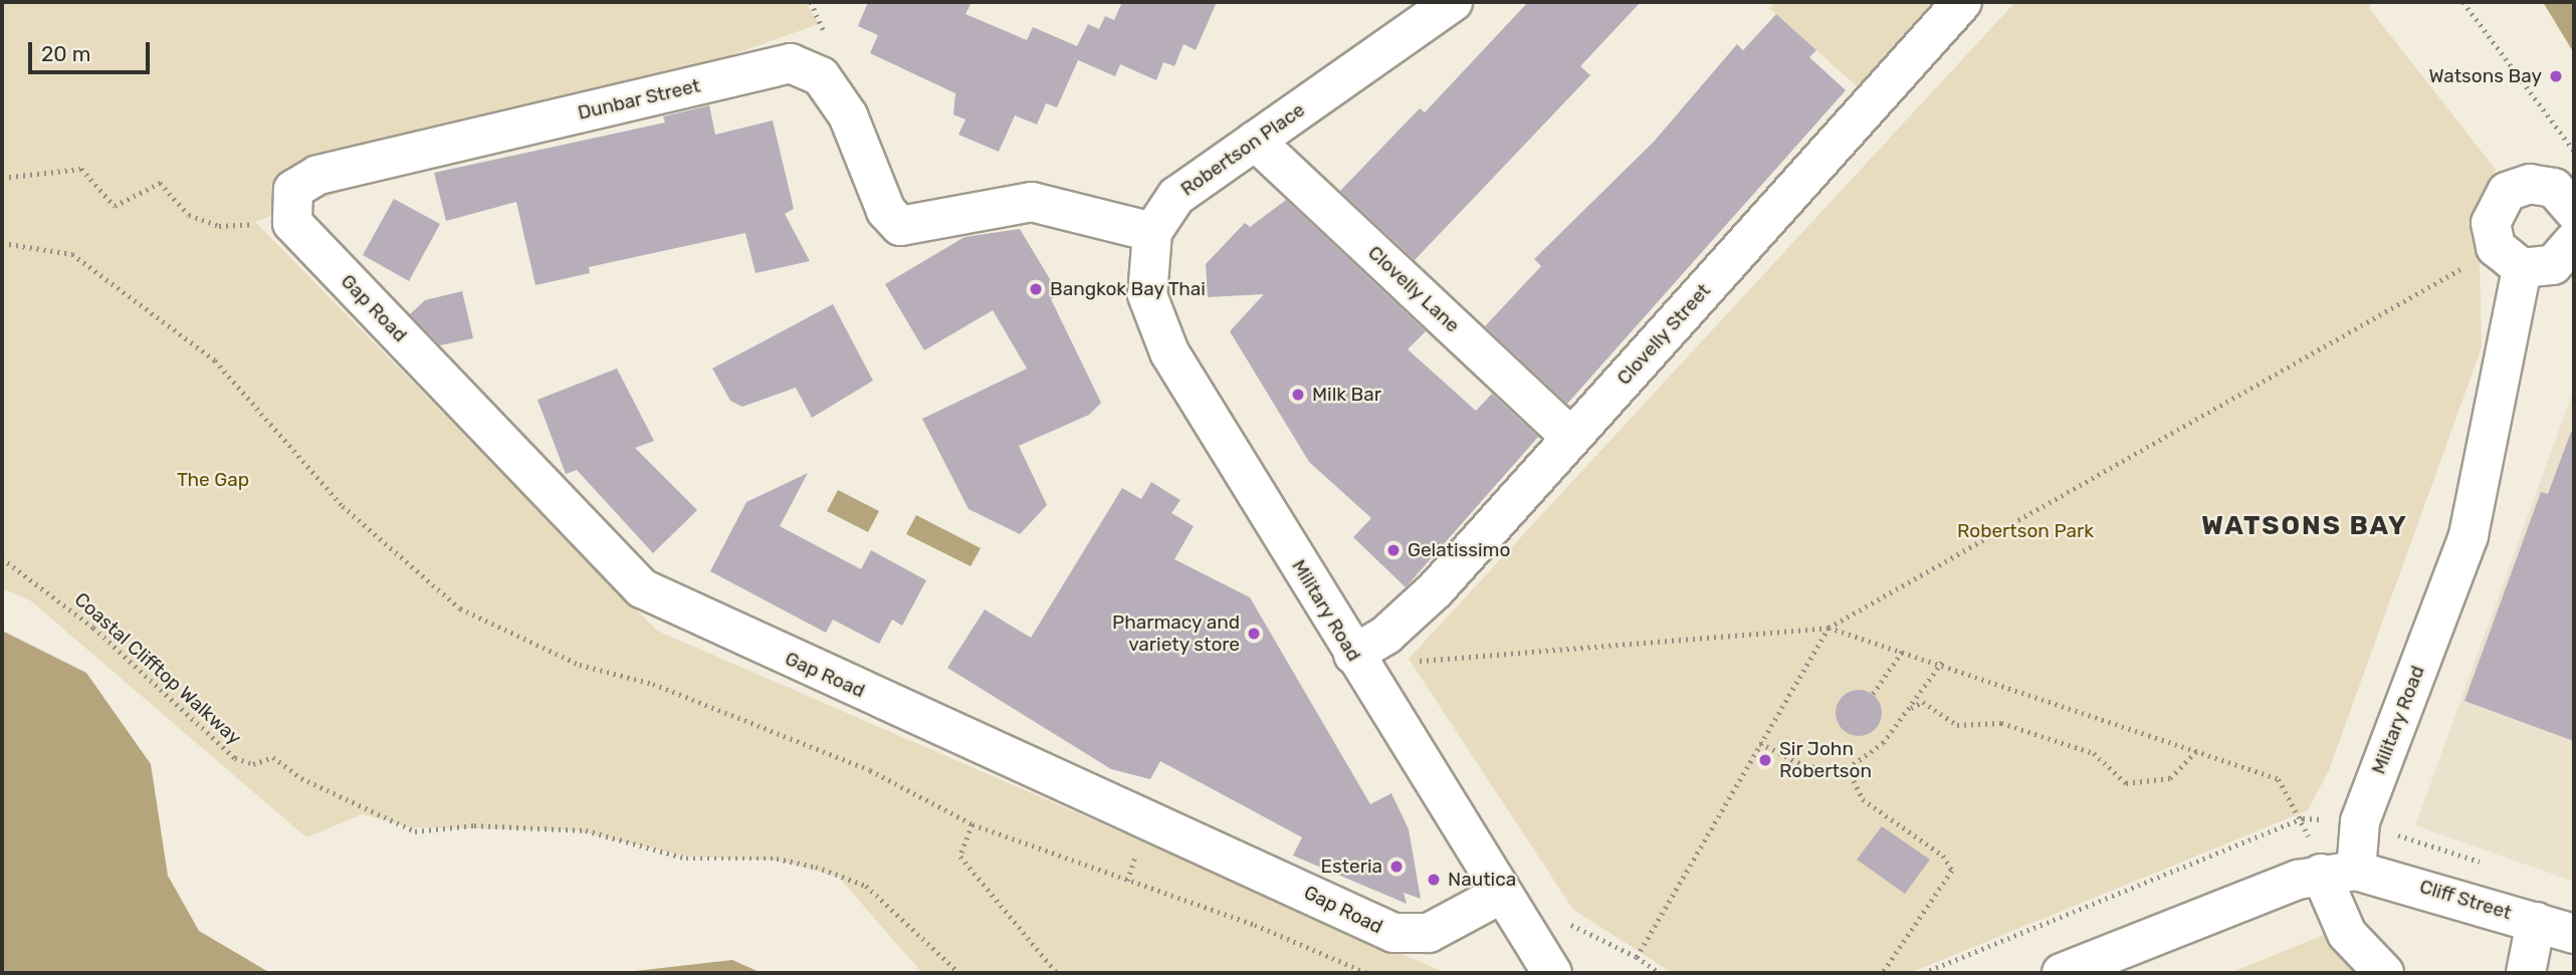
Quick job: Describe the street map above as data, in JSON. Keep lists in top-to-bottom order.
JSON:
{
  "streets": {
    "street": [
      "Dunbar Street",
      "Robertson Place",
      "Clovelly Lane",
      "Gap Road",
      "Clovelly Street",
      "Military Road",
      "Cliff Street"
    ],
    "path": ["Coastal Clifftop Walkway"]
  },
  "crossings": [
    ["Dunbar Street", "Robertson Place"],
    ["Dunbar Street", "Gap Road"],
    ["Dunbar Street", "Military Road"],
    ["Robertson Place", "Clovelly Lane"],
    ["Robertson Place", "Military Road"],
    ["Clovelly Lane", "Clovelly Street"],
    ["Gap Road", "Military Road"],
    ["Clovelly Street", "Military Road"],
    ["Military Road", "Cliff Street"]
  ],
  "districts": ["WATSONS BAY"],
  "parks": ["The Gap", "Robertson Park"],
  "places": [
    "Watsons Bay",
    "Bangkok Bay Thai",
    "Milk Bar",
    "Gelatissimo",
    "Pharmacy and variety store",
    "Sir John Robertson",
    "Esteria",
    "Nautica"
  ],
  "scale_bar": "20 m"
}
